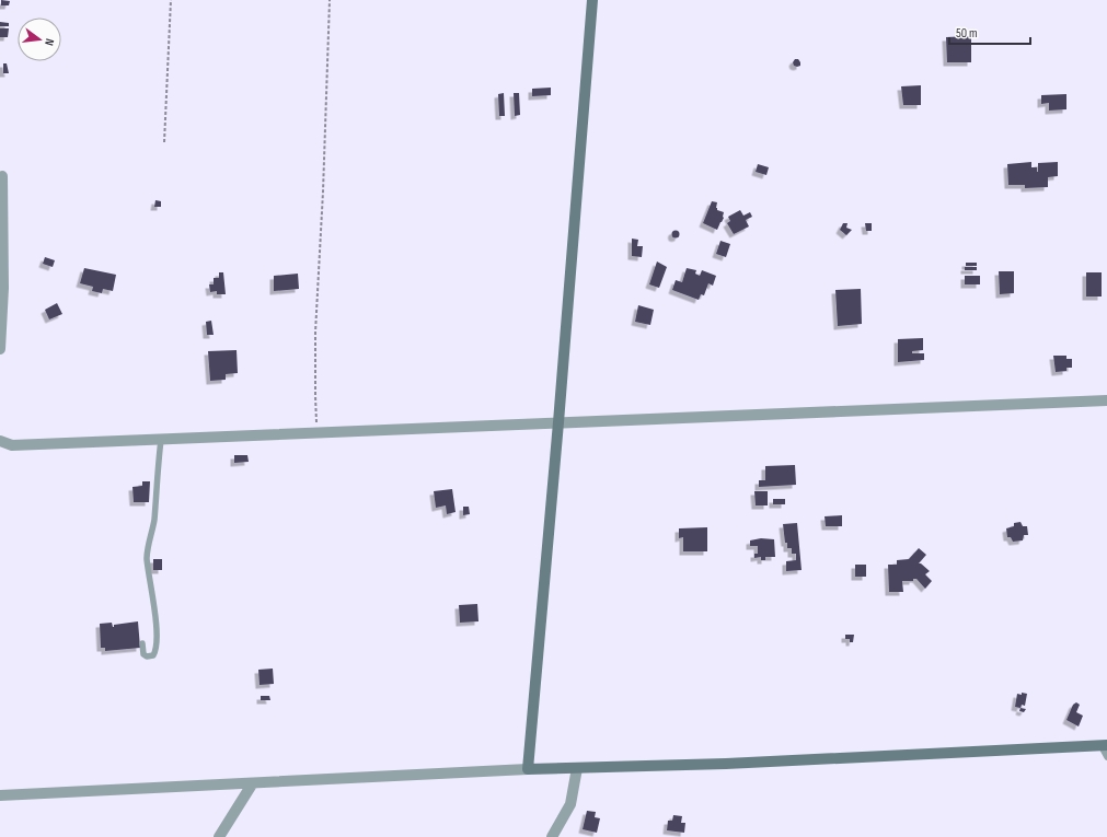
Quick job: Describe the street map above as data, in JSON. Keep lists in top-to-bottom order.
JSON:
{
  "scale_bar": "50 m",
  "north": "right"
}
